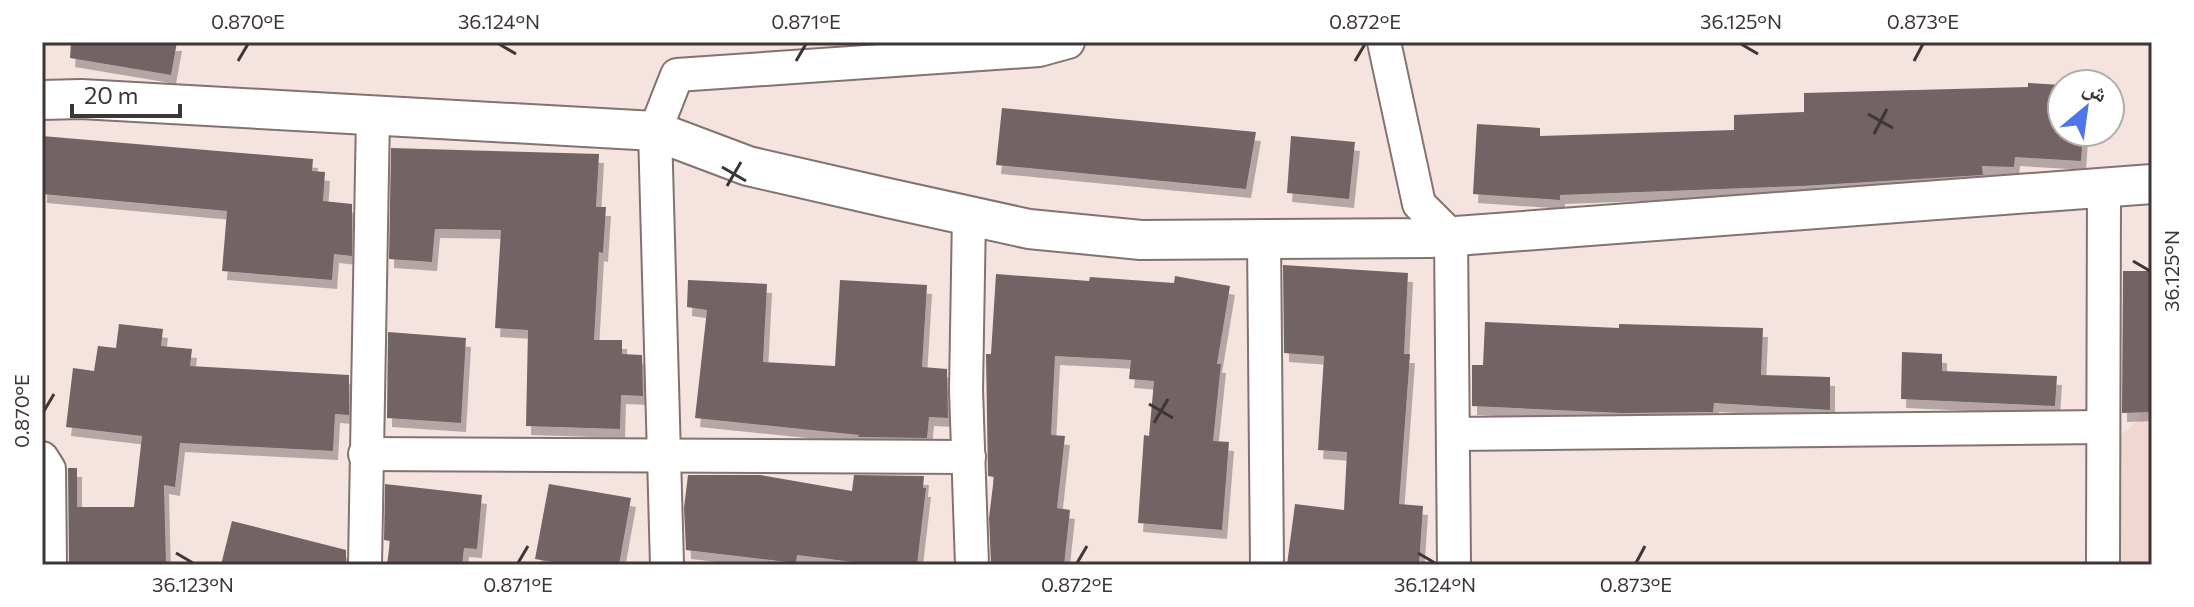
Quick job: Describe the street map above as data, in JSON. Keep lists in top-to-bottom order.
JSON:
{
  "scale_bar": "20 m",
  "north": "top right",
  "coordinates": [
    "0.870°E",
    "36.124°N",
    "0.871°E",
    "0.872°E",
    "36.125°N",
    "0.873°E",
    "36.123°N"
  ]
}
